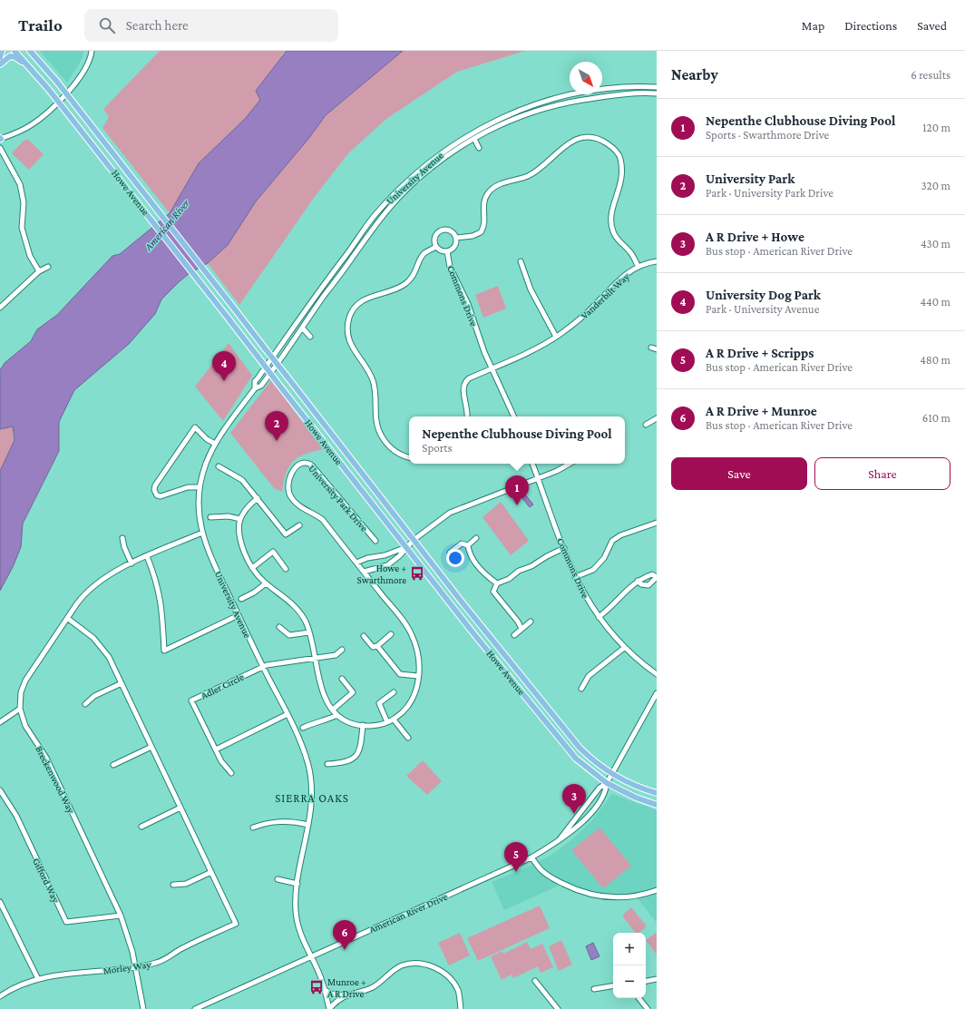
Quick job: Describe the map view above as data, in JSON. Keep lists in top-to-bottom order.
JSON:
{
  "streets": {
    "main road": ["Howe Avenue"],
    "street": [
      "University Avenue",
      "Commons Drive",
      "Vanderbilt Way",
      "University Park Drive",
      "Adler Circle",
      "Breckenwood Way",
      "Gifford Way",
      "American River Drive",
      "Morley Way"
    ]
  },
  "crossings": [
    ["University Avenue", "Adler Circle"],
    ["University Avenue", "Breckenwood Way"],
    ["University Avenue", "American River Drive"],
    ["Howe Avenue", "American River Drive"],
    ["Commons Drive", "Vanderbilt Way"],
    ["Breckenwood Way", "Gifford Way"],
    ["Breckenwood Way", "Morley Way"]
  ],
  "districts": ["SIERRA OAKS"],
  "water": ["American River"],
  "places": {
    "bus stop": ["Howe + Swarthmore", "Munroe + A R Drive"]
  },
  "north": "bottom right",
  "page": {
    "header": "Trailo",
    "search": "Search here",
    "nav": ["Map", "Directions", "Saved"],
    "heading": ["Nearby", "6 results"],
    "list": [
      {
        "mark": "1",
        "name": "Nepenthe Clubhouse Diving Pool",
        "note": "Sports · Swarthmore Drive",
        "value": "120 m"
      },
      {
        "mark": "2",
        "name": "University Park",
        "note": "Park · University Park Drive",
        "value": "320 m"
      },
      {
        "mark": "3",
        "name": "A R Drive + Howe",
        "note": "Bus stop · American River Drive",
        "value": "430 m"
      },
      {
        "mark": "4",
        "name": "University Dog Park",
        "note": "Park · University Avenue",
        "value": "440 m"
      },
      {
        "mark": "5",
        "name": "A R Drive + Scripps",
        "note": "Bus stop · American River Drive",
        "value": "480 m"
      },
      {
        "mark": "6",
        "name": "A R Drive + Munroe",
        "note": "Bus stop · American River Drive",
        "value": "610 m"
      }
    ],
    "pins": [
      "4",
      "2",
      "1",
      "3",
      "5",
      "6"
    ],
    "popup": ["Nepenthe Clubhouse Diving Pool", "Sports"],
    "buttons": ["Save", "Share"],
    "map_buttons": ["+", "−"]
  }
}
